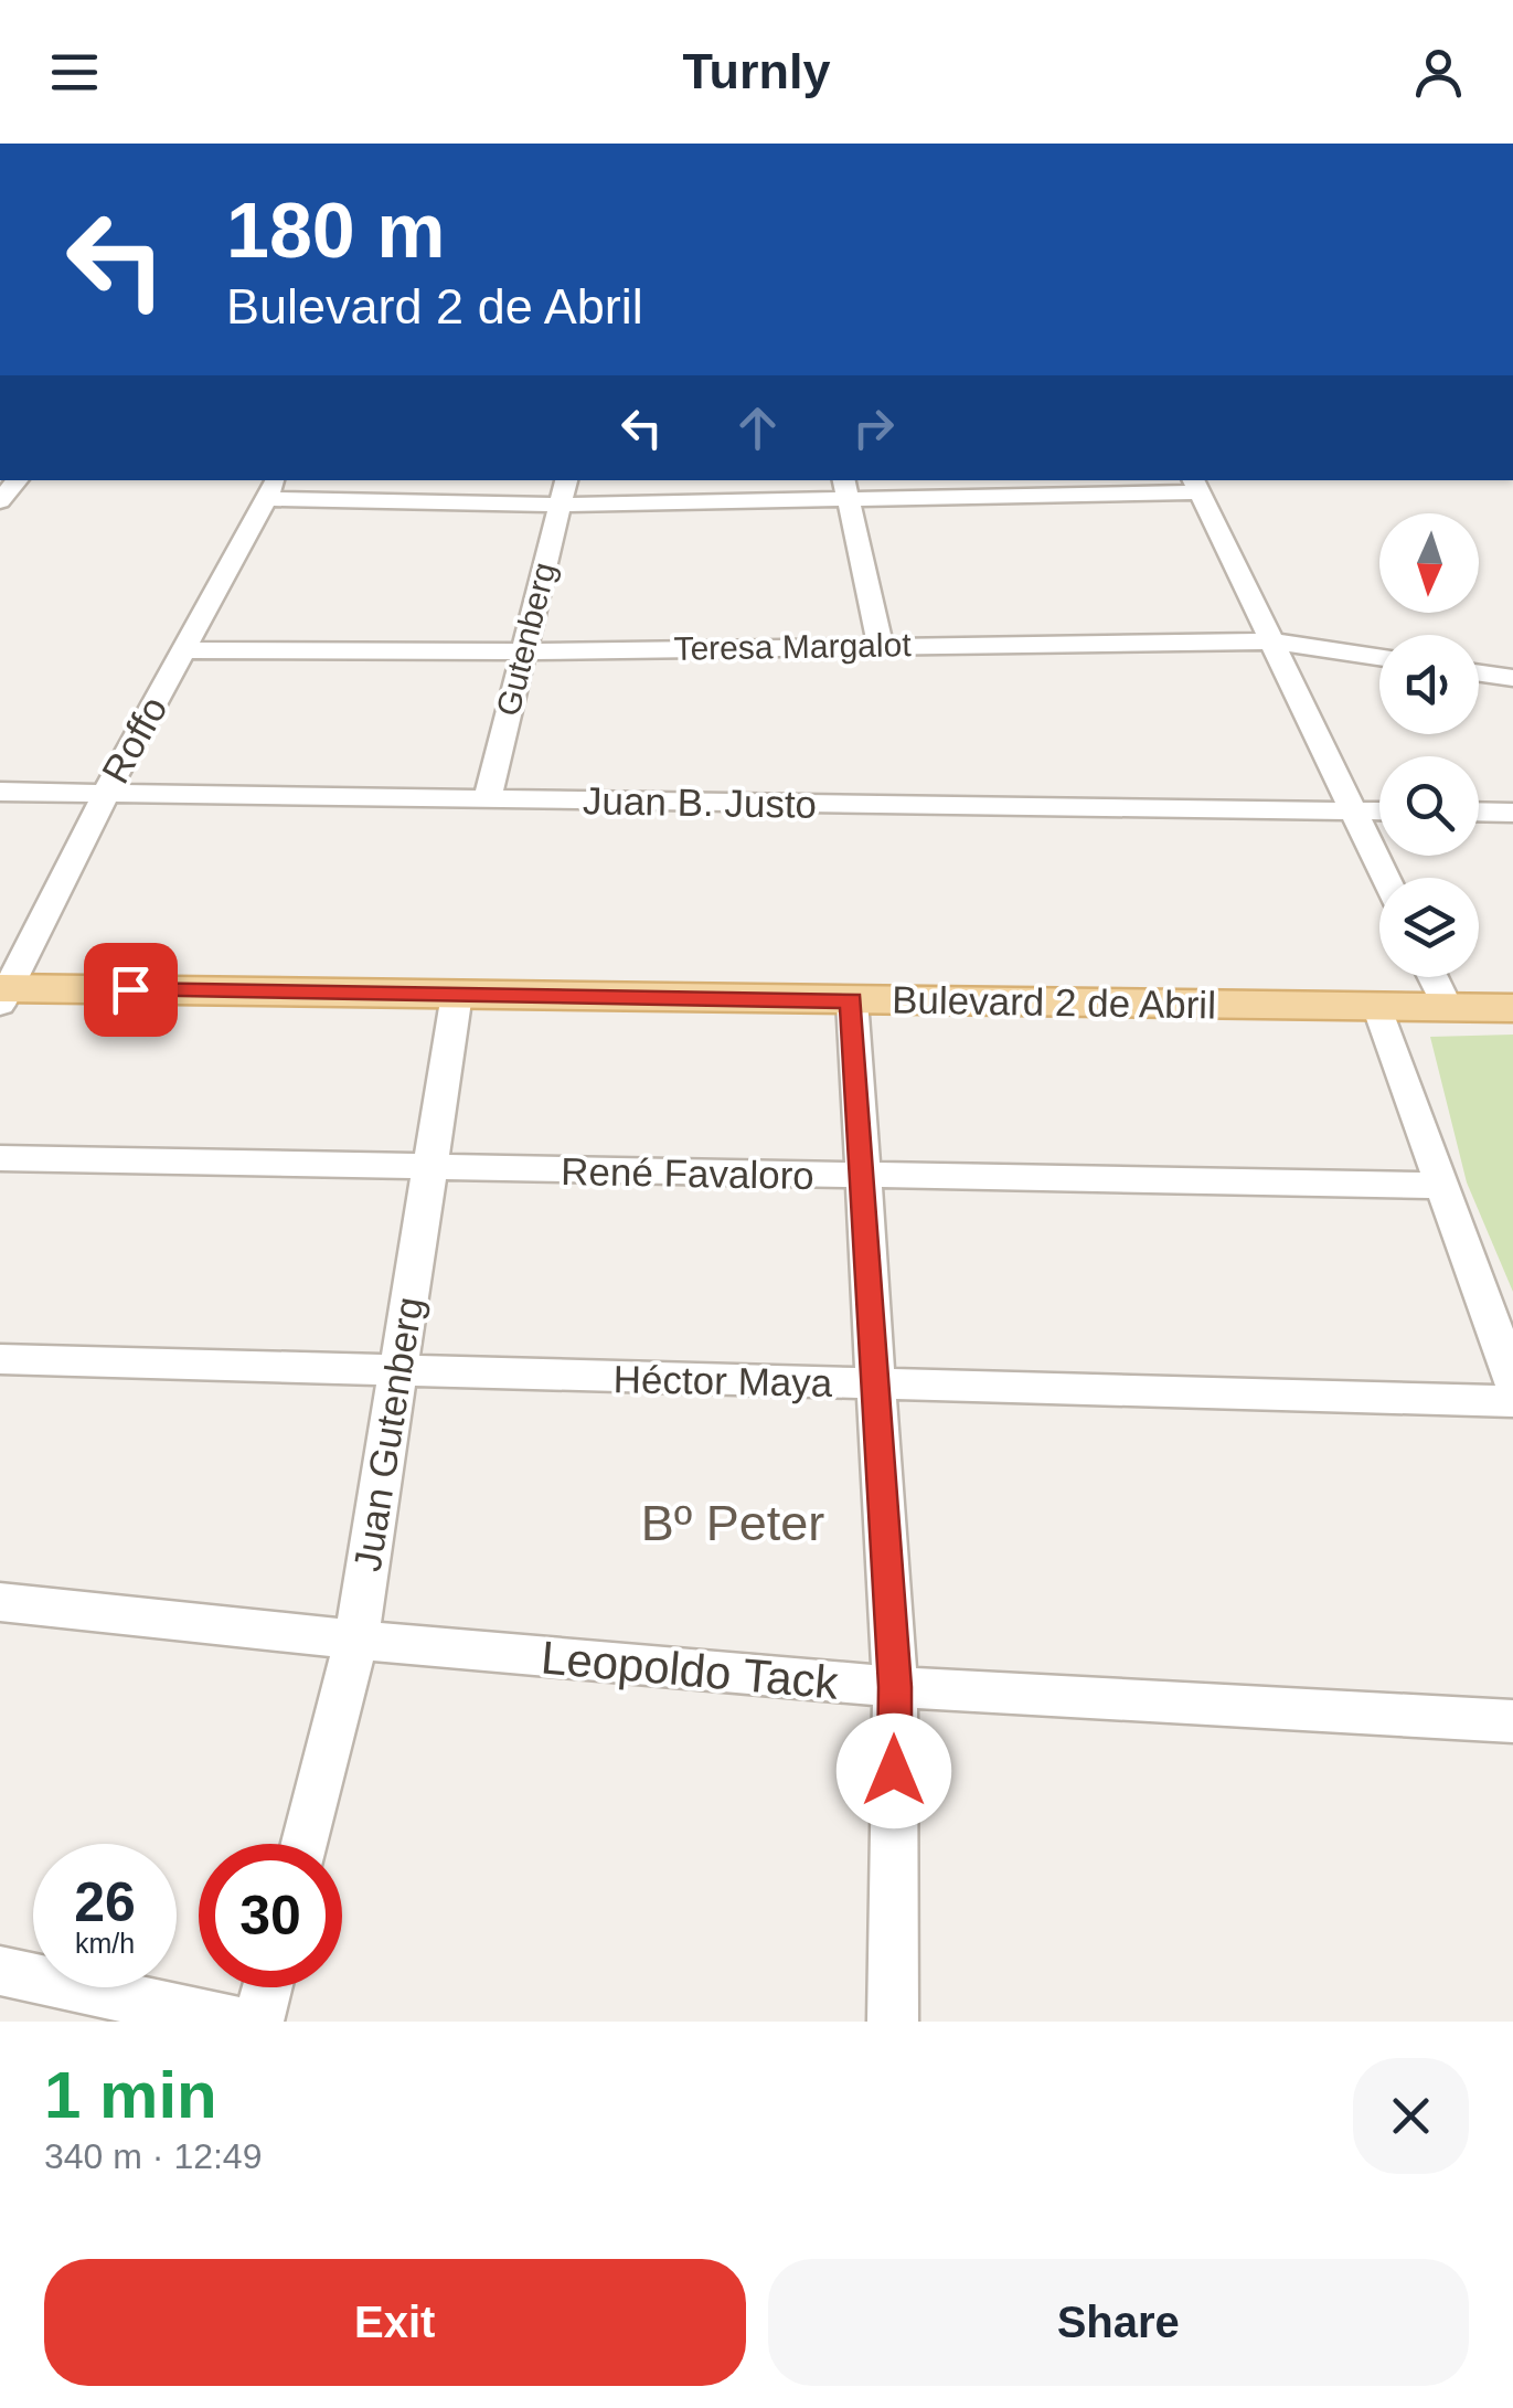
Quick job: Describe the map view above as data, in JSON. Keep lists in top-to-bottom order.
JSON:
{
  "streets": {
    "main road": ["Bulevard 2 de Abril"],
    "street": [
      "Gutenberg",
      "Teresa Margalot",
      "Roffo",
      "Juan B. Justo",
      "René Favaloro",
      "Héctor Maya",
      "Juan Gutenberg",
      "Leopoldo Tack"
    ]
  },
  "crossings": [
    ["Gutenberg", "Teresa Margalot"],
    ["Gutenberg", "Juan B. Justo"],
    ["Teresa Margalot", "Roffo"],
    ["Roffo", "Juan B. Justo"],
    ["Roffo", "Bulevard 2 de Abril"],
    ["Bulevard 2 de Abril", "Juan Gutenberg"],
    ["René Favaloro", "Juan Gutenberg"],
    ["Héctor Maya", "Juan Gutenberg"],
    ["Juan Gutenberg", "Leopoldo Tack"]
  ],
  "districts": ["Bº Peter"],
  "north": "bottom",
  "page": {
    "header": "Turnly",
    "turn": ["180 m", "Bulevard 2 de Abril"],
    "speed": "26 km/h",
    "limit": "30",
    "heading": ["1 min", "340 m · 12:49"],
    "buttons": ["Exit", "Share"]
  }
}
